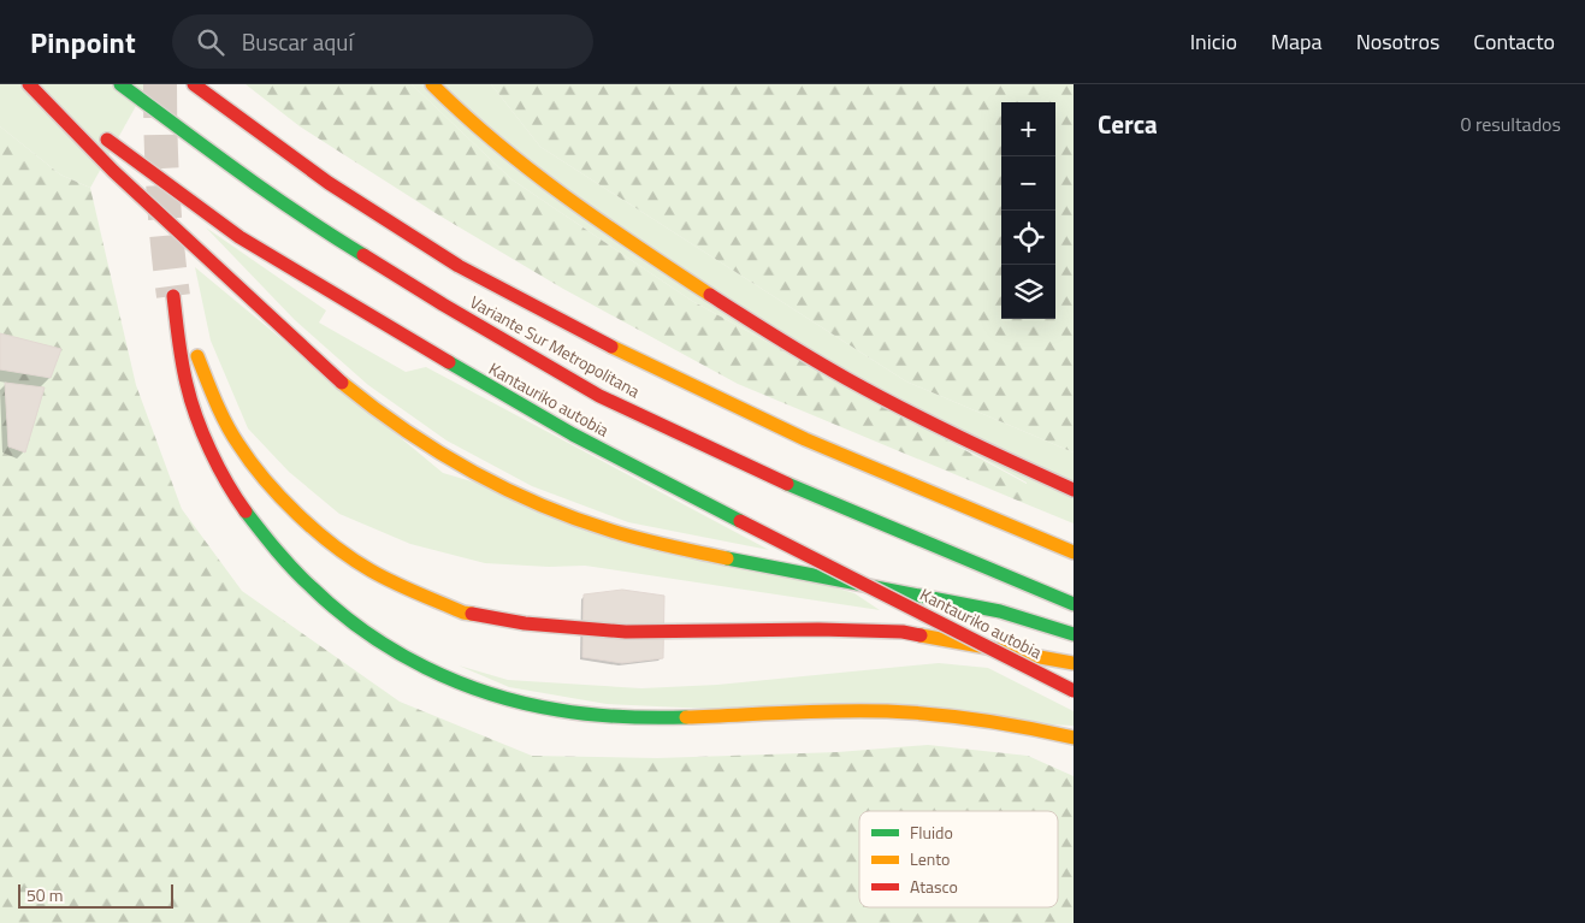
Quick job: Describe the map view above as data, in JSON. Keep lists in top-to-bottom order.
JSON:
{
  "streets": {
    "highway": ["Variante Sur Metropolitana", "Kantauriko autobia"]
  },
  "legend": ["Fluido", "Lento", "Atasco"],
  "scale_bar": "50 m",
  "page": {
    "header": "Pinpoint",
    "search": "Buscar aquí",
    "nav": [
      "Inicio",
      "Mapa",
      "Nosotros",
      "Contacto"
    ],
    "heading": ["Cerca", "0 resultados"],
    "map_buttons": ["+", "−"],
    "scale": "50 m"
  }
}
